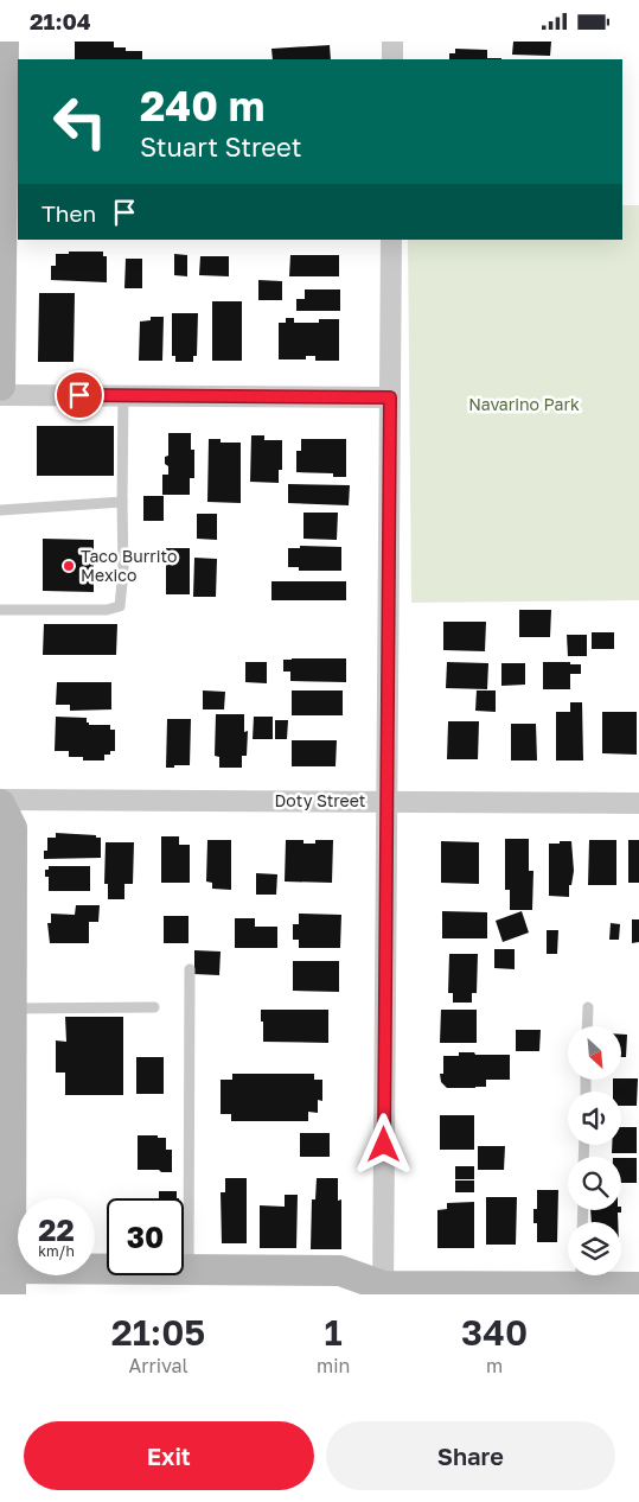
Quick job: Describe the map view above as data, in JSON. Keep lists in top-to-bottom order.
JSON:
{
  "streets": {
    "street": ["Doty Street"]
  },
  "parks": ["Navarino Park"],
  "places": ["Taco Burrito Mexico"],
  "north": "bottom right",
  "page": {
    "status": "21:04",
    "turn": ["240 m", "Stuart Street"],
    "then": "Then",
    "speed": "22 km/h",
    "limit": "30",
    "eta": [
      "21:05",
      "Arrival",
      "1",
      "min",
      "340",
      "m"
    ],
    "buttons": ["Exit", "Share"]
  }
}
